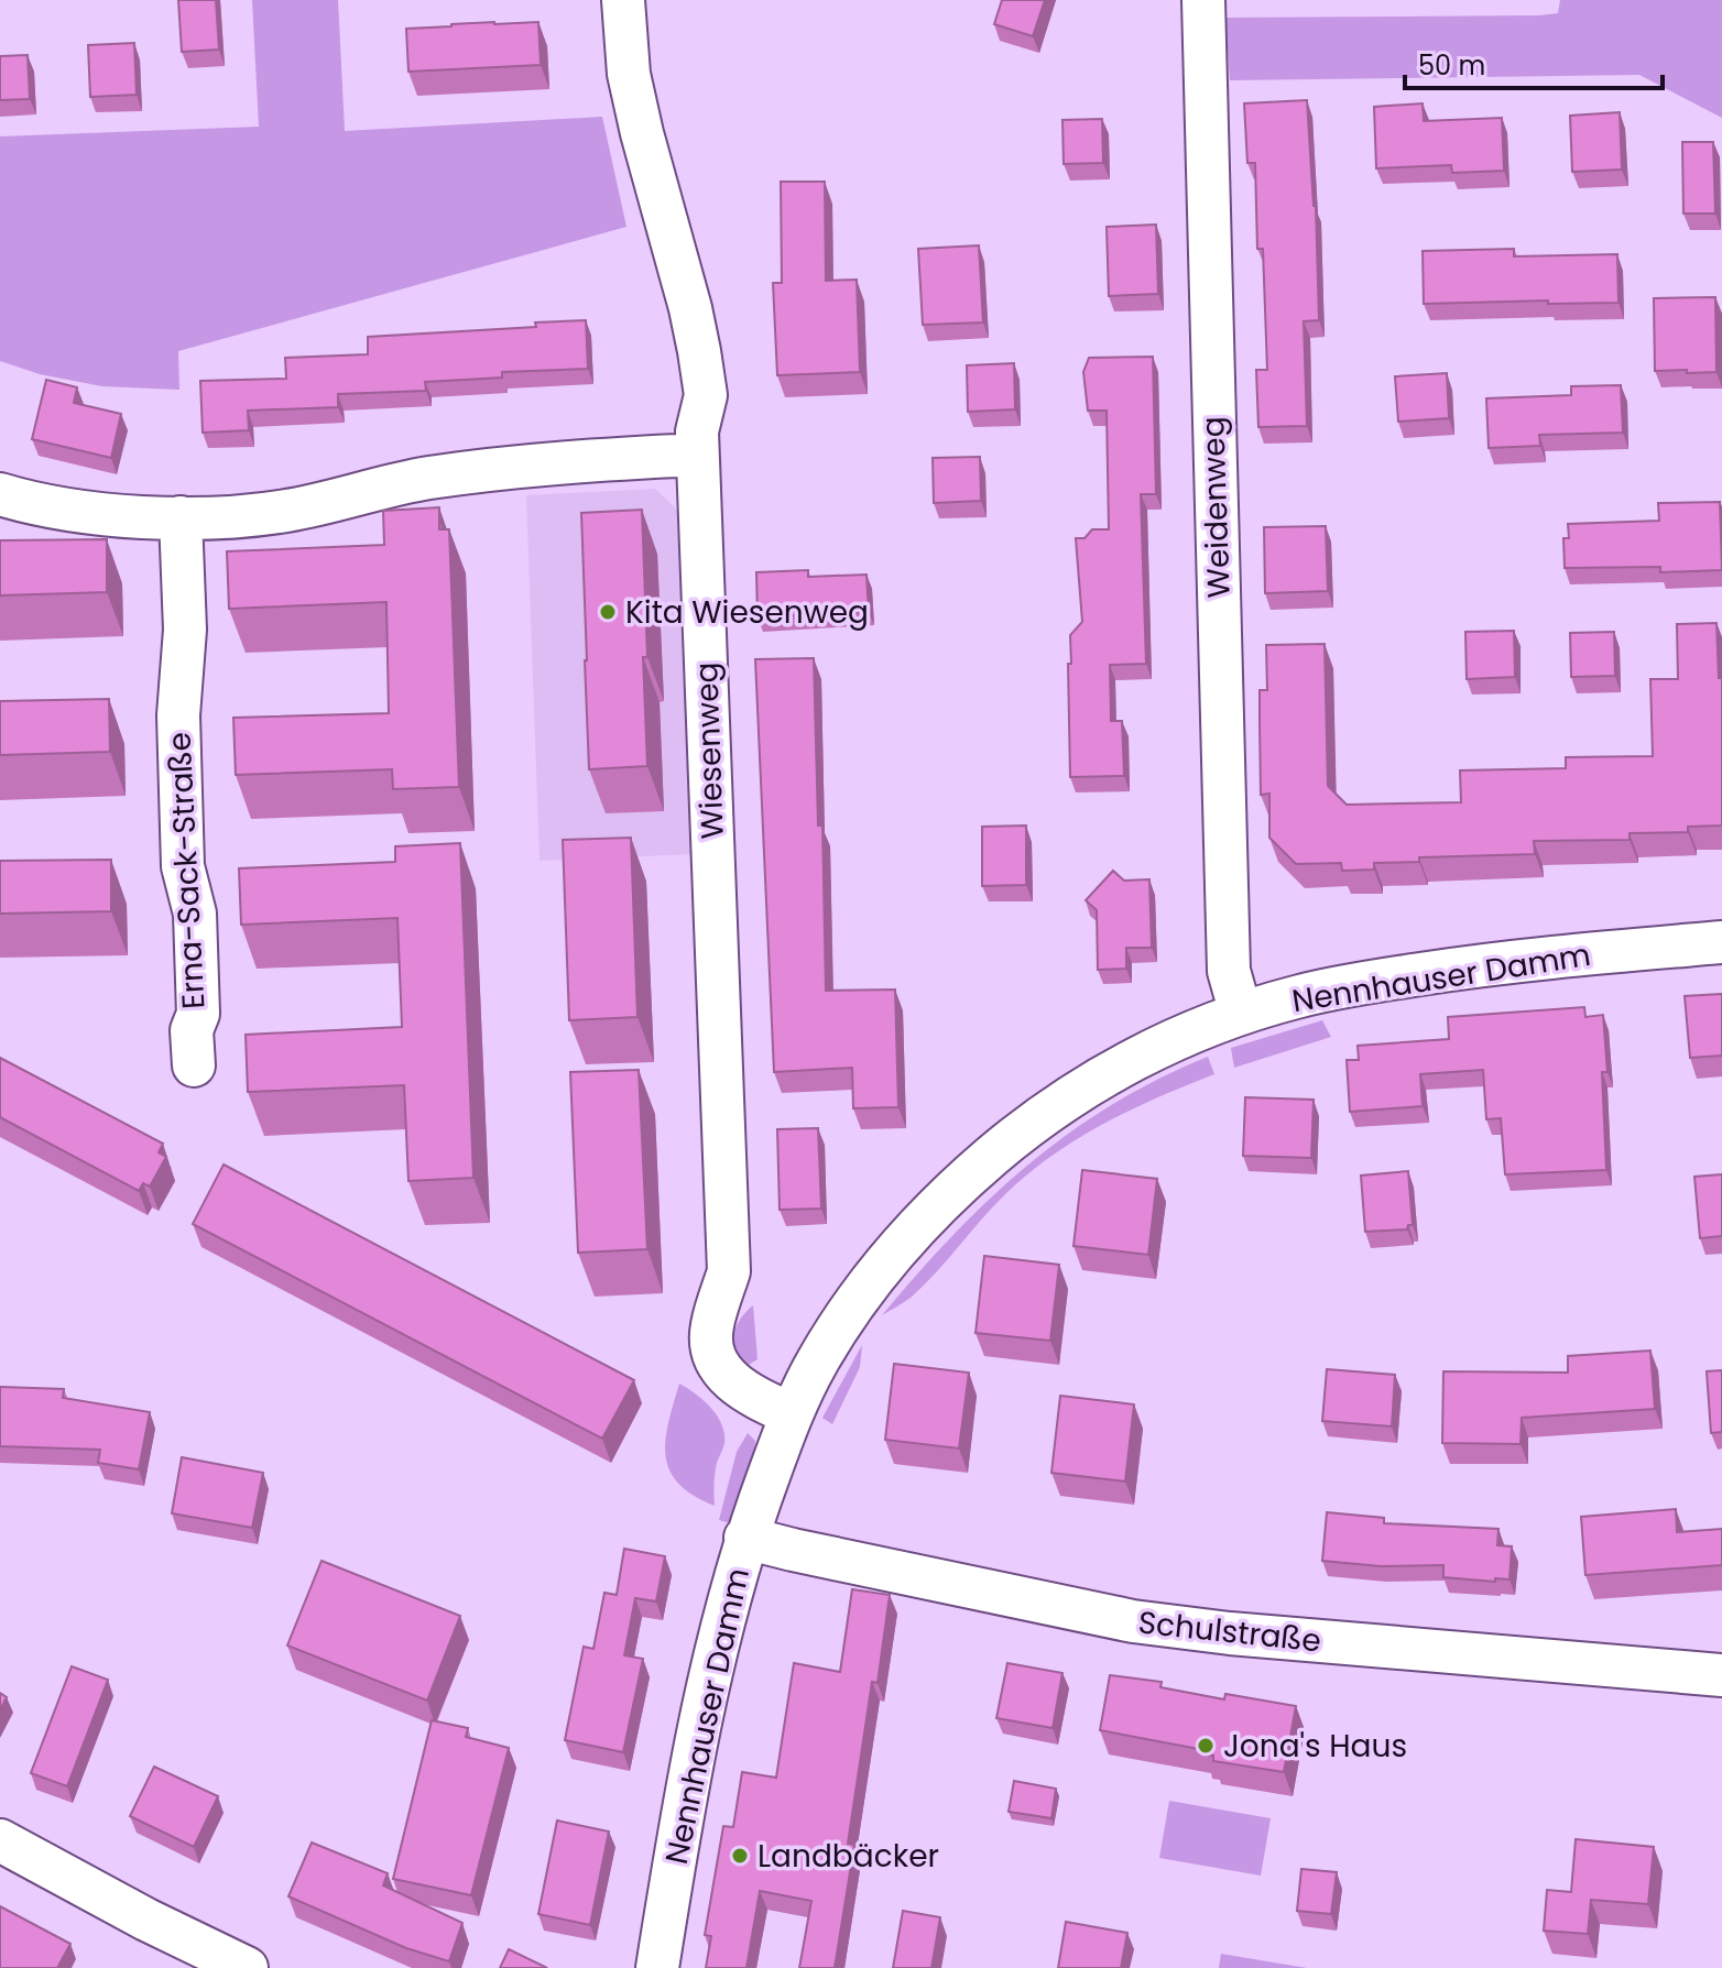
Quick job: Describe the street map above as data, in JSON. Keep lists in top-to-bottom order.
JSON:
{
  "streets": {
    "street": [
      "Weidenweg",
      "Wiesenweg",
      "Erna-Sack-Straße",
      "Nennhauser Damm",
      "Schulstraße"
    ]
  },
  "crossings": [
    ["Weidenweg", "Nennhauser Damm"],
    ["Wiesenweg", "Nennhauser Damm"],
    ["Nennhauser Damm", "Schulstraße"]
  ],
  "places": ["Kita Wiesenweg", "Jona's Haus", "Landbäcker"],
  "scale_bar": "50 m"
}
